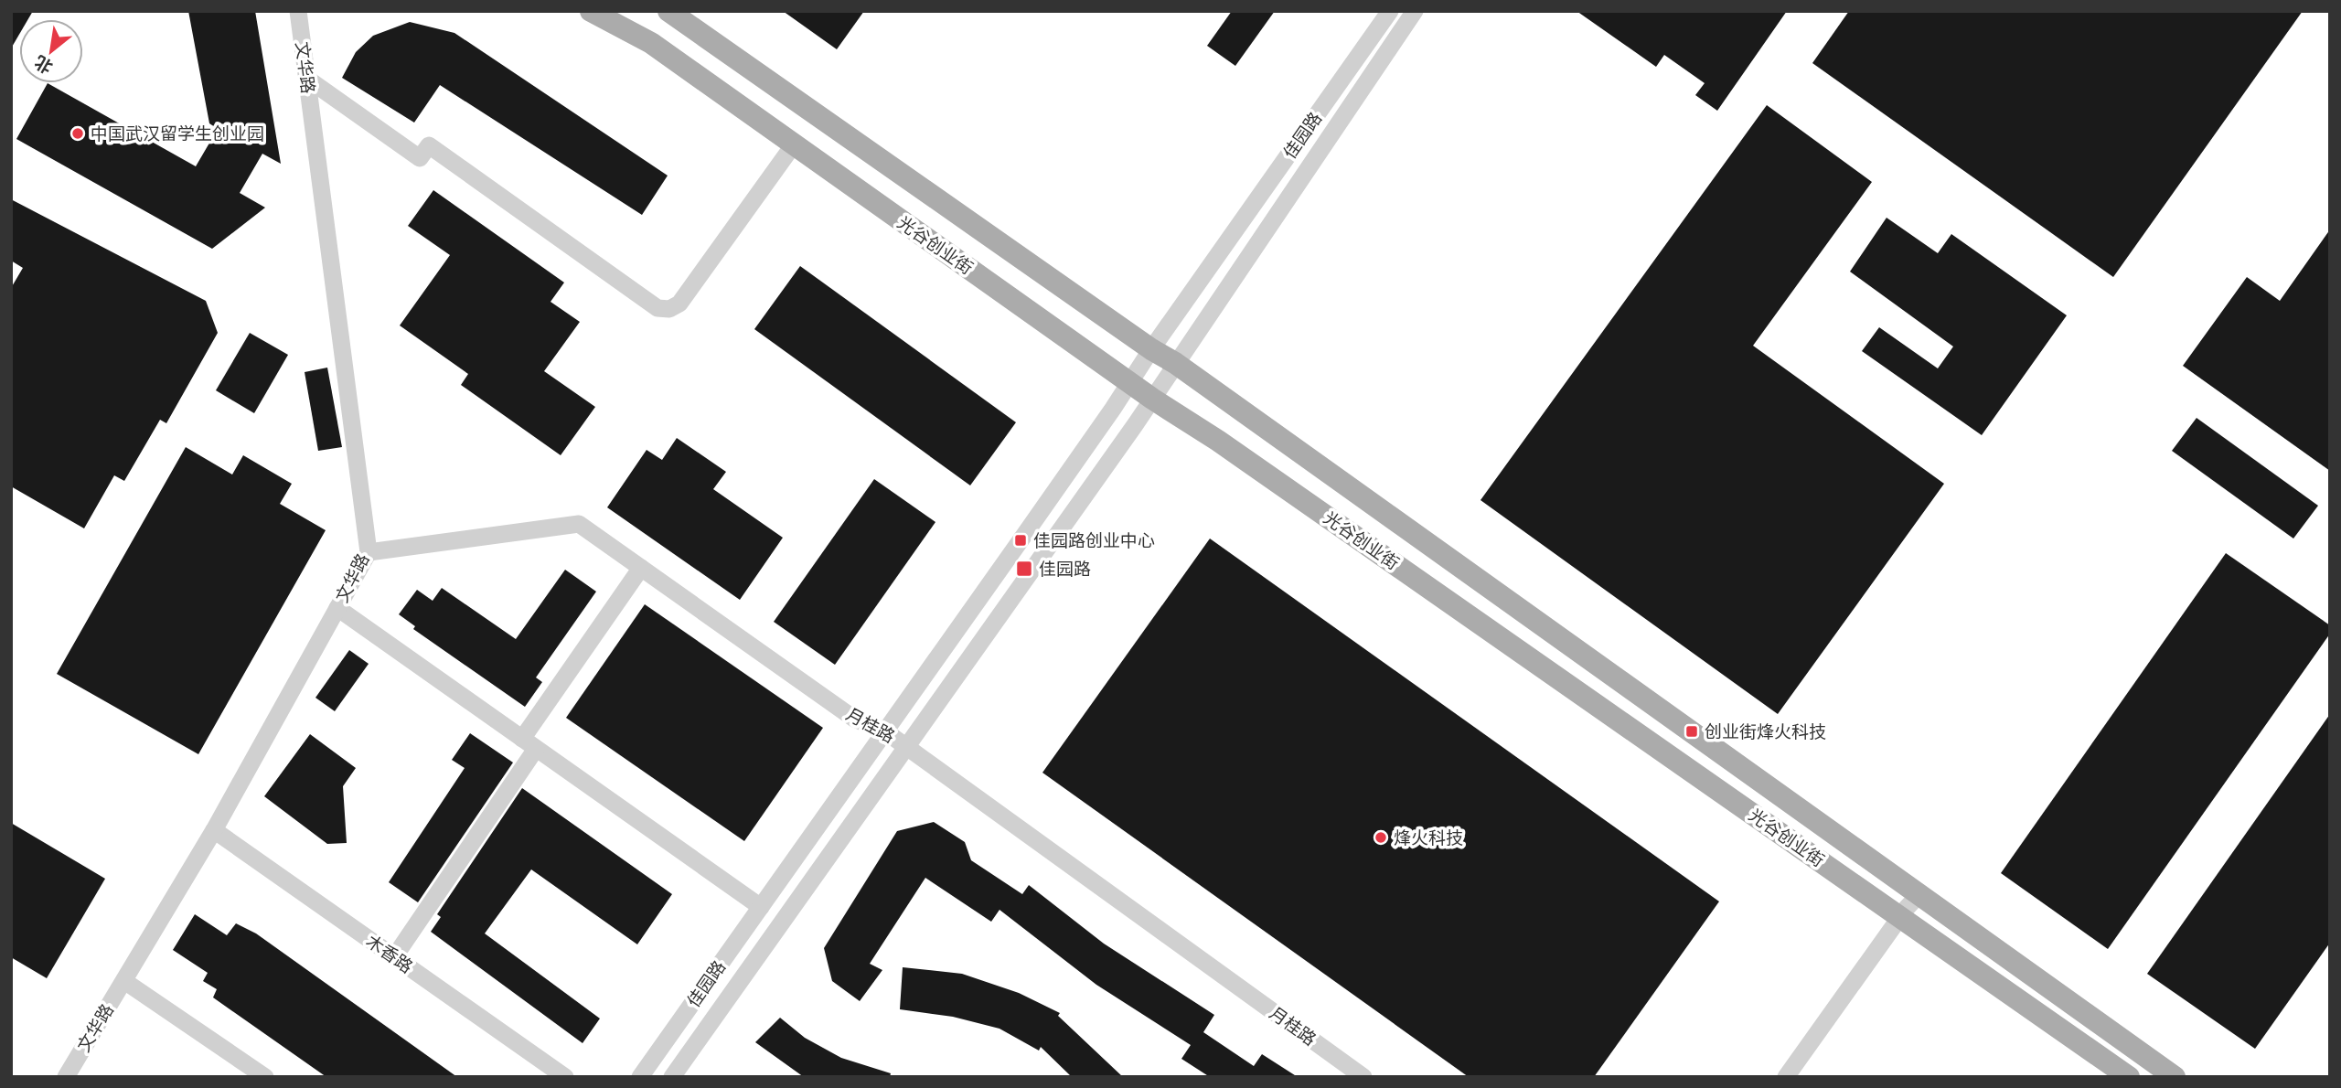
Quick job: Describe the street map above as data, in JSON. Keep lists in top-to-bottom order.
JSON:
{
  "streets": {
    "main road": ["光谷创业街"],
    "street": [
      "文华路",
      "佳园路",
      "月桂路",
      "木香路"
    ]
  },
  "crossings": [
    ["文华路", "月桂路"],
    ["文华路", "木香路"],
    ["佳园路", "光谷创业街"],
    ["佳园路", "月桂路"]
  ],
  "places": {
    "other": ["中国武汉留学生创业园", "烽火科技"],
    "transit": ["佳园路创业中心", "佳园路", "创业街烽火科技"]
  },
  "north": "bottom left"
}
